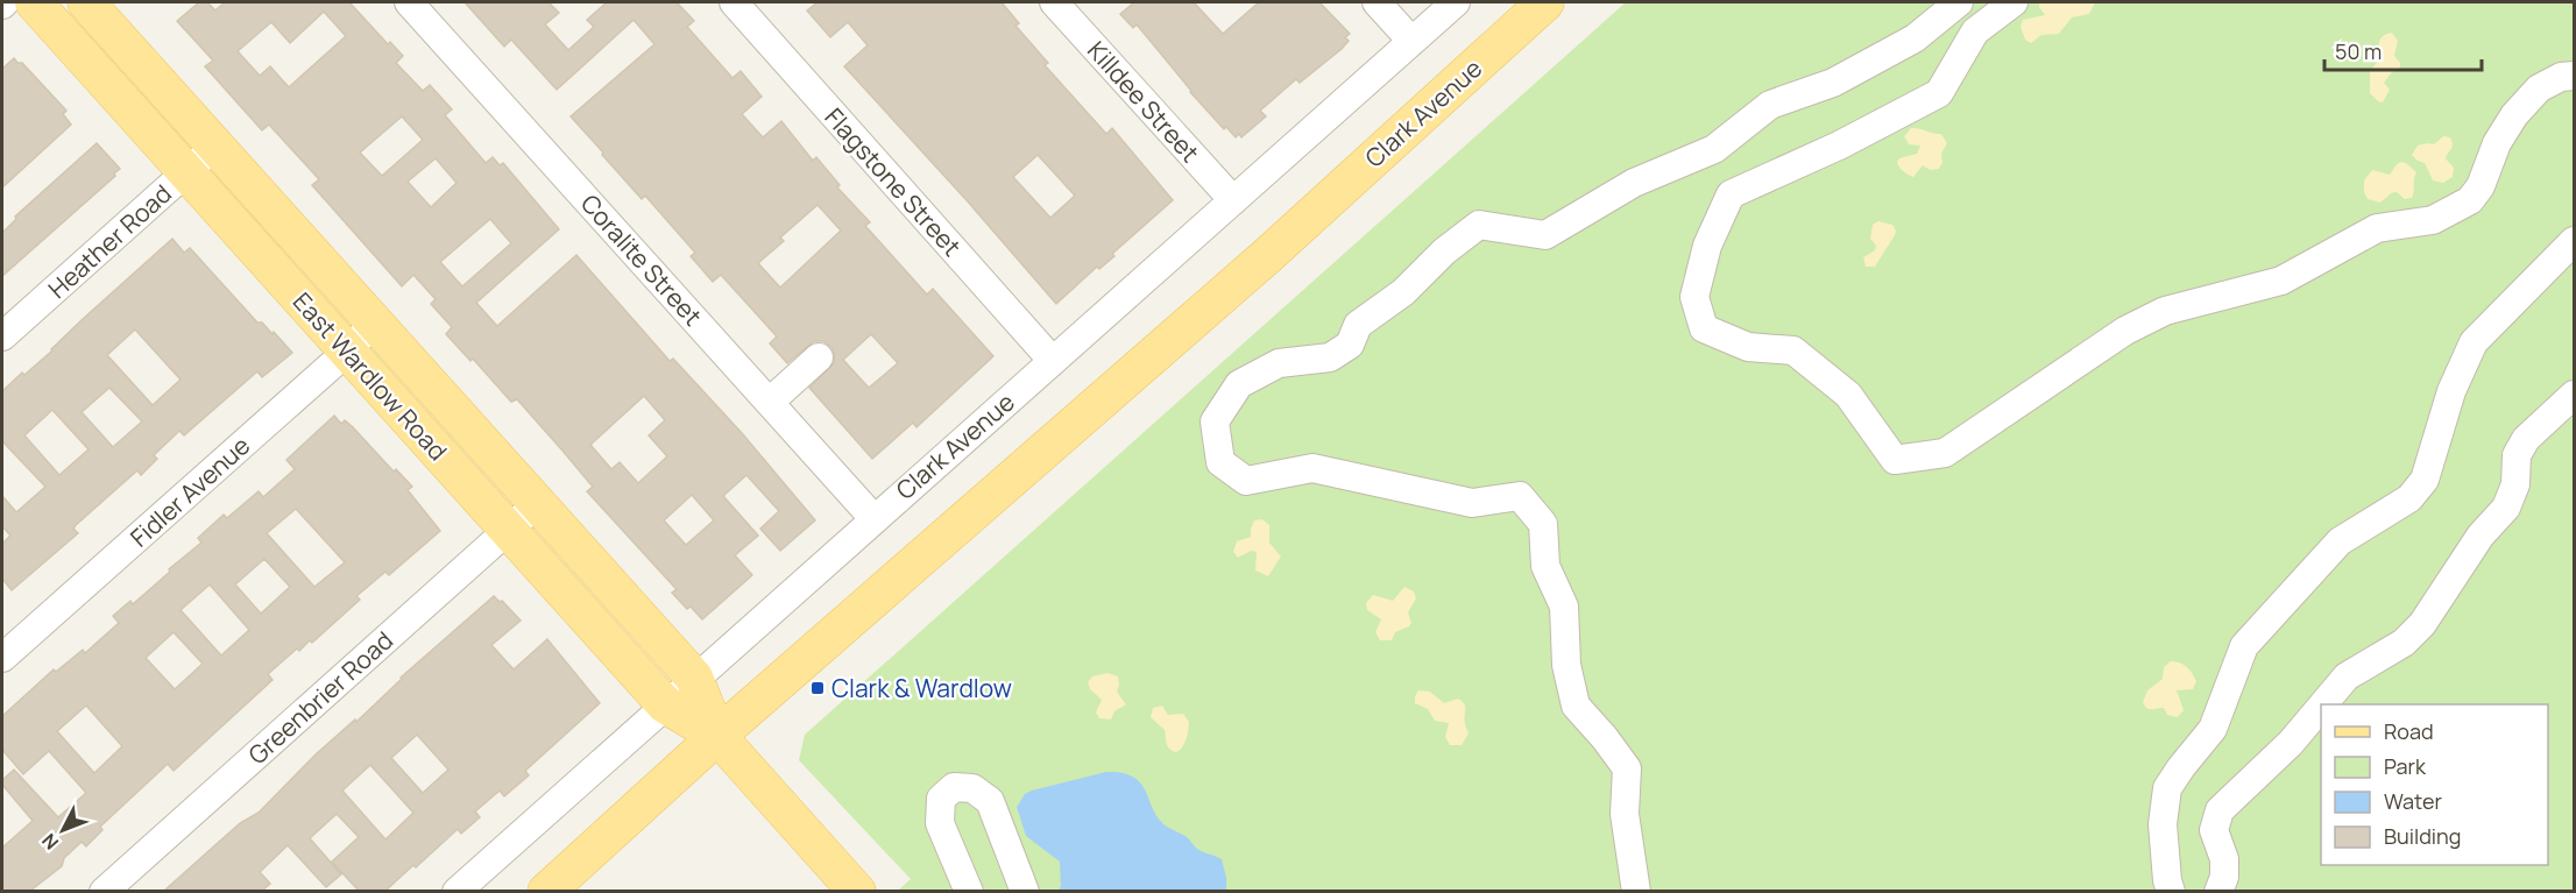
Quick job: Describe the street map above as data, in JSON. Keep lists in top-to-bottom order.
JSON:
{
  "streets": {
    "main road": ["Clark Avenue", "East Wardlow Road"],
    "street": [
      "Killdee Street",
      "Flagstone Street",
      "Heather Road",
      "Coralite Street",
      "Fidler Avenue",
      "Greenbrier Road"
    ]
  },
  "crossings": [
    ["Killdee Street", "Clark Avenue"],
    ["Clark Avenue", "Flagstone Street"],
    ["Clark Avenue", "Coralite Street"],
    ["Clark Avenue", "East Wardlow Road"],
    ["Heather Road", "East Wardlow Road"],
    ["East Wardlow Road", "Fidler Avenue"],
    ["East Wardlow Road", "Greenbrier Road"]
  ],
  "places": {
    "transit": ["Clark & Wardlow"]
  },
  "legend": [
    "Road",
    "Park",
    "Water",
    "Building"
  ],
  "scale_bar": "50 m",
  "north": "bottom left"
}
